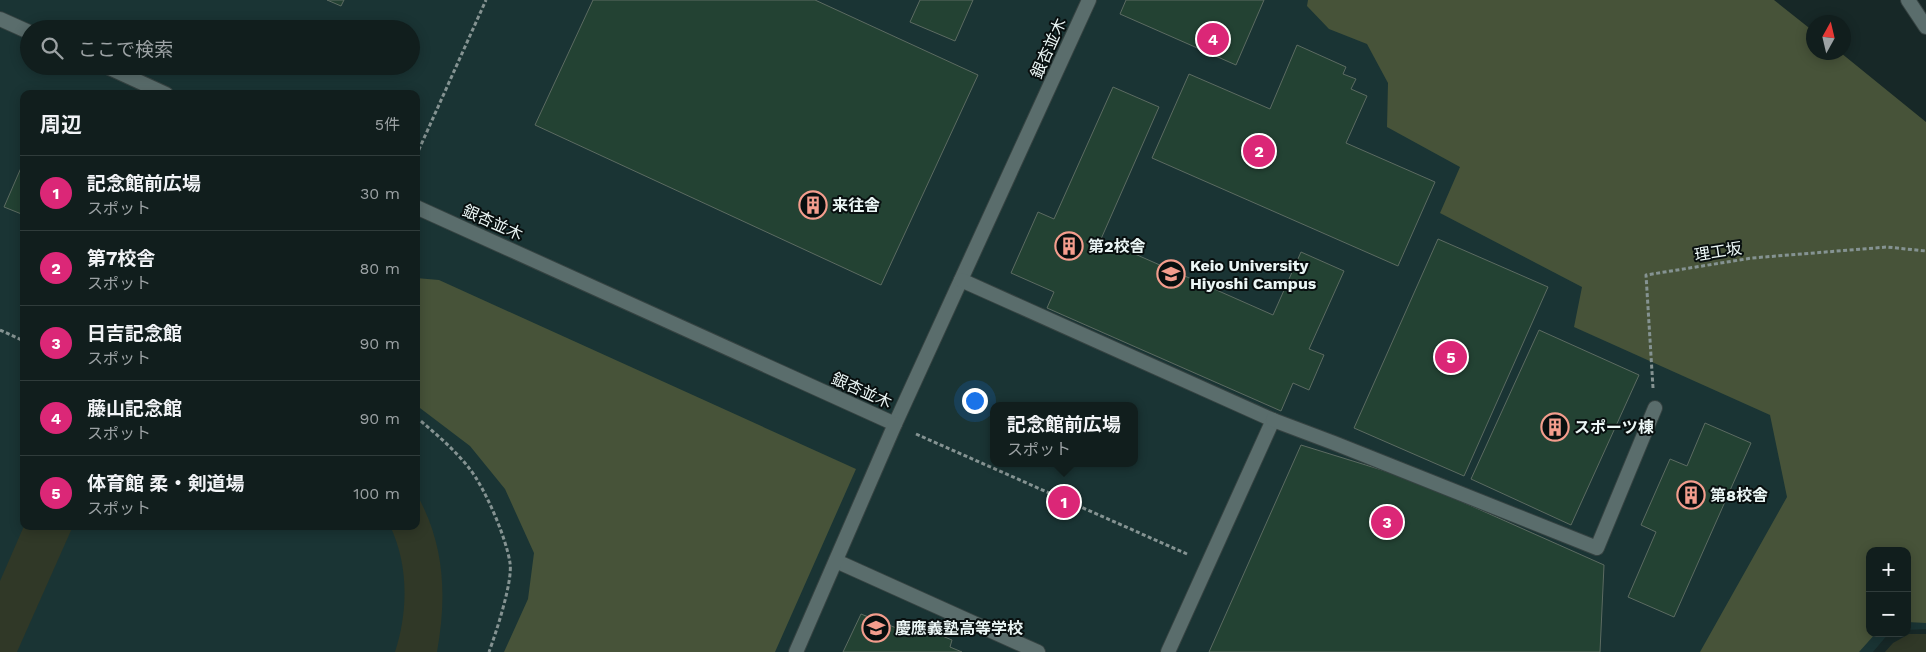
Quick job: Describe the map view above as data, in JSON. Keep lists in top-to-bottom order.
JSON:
{
  "streets": {
    "street": ["銀杏並木"],
    "path": ["理工坂"]
  },
  "places": {
    "building": [
      "来往舎",
      "第2校舎",
      "スポーツ棟",
      "第8校舎"
    ],
    "school or university": ["Keio University Hiyoshi Campus", "慶應義塾高等学校"]
  },
  "north": "top",
  "page": {
    "search": "ここで検索",
    "pins": [
      "4",
      "2",
      "5",
      "1",
      "3"
    ],
    "heading": ["周辺", "5件"],
    "list": [
      {
        "mark": "1",
        "name": "記念館前広場",
        "note": "スポット",
        "value": "30 m"
      },
      {
        "mark": "2",
        "name": "第7校舎",
        "note": "スポット",
        "value": "80 m"
      },
      {
        "mark": "3",
        "name": "日吉記念館",
        "note": "スポット",
        "value": "90 m"
      },
      {
        "mark": "4",
        "name": "藤山記念館",
        "note": "スポット",
        "value": "90 m"
      },
      {
        "mark": "5",
        "name": "体育館 柔・剣道場",
        "note": "スポット",
        "value": "100 m"
      }
    ],
    "popup": ["記念館前広場", "スポット"],
    "map_buttons": ["+", "−"]
  }
}
